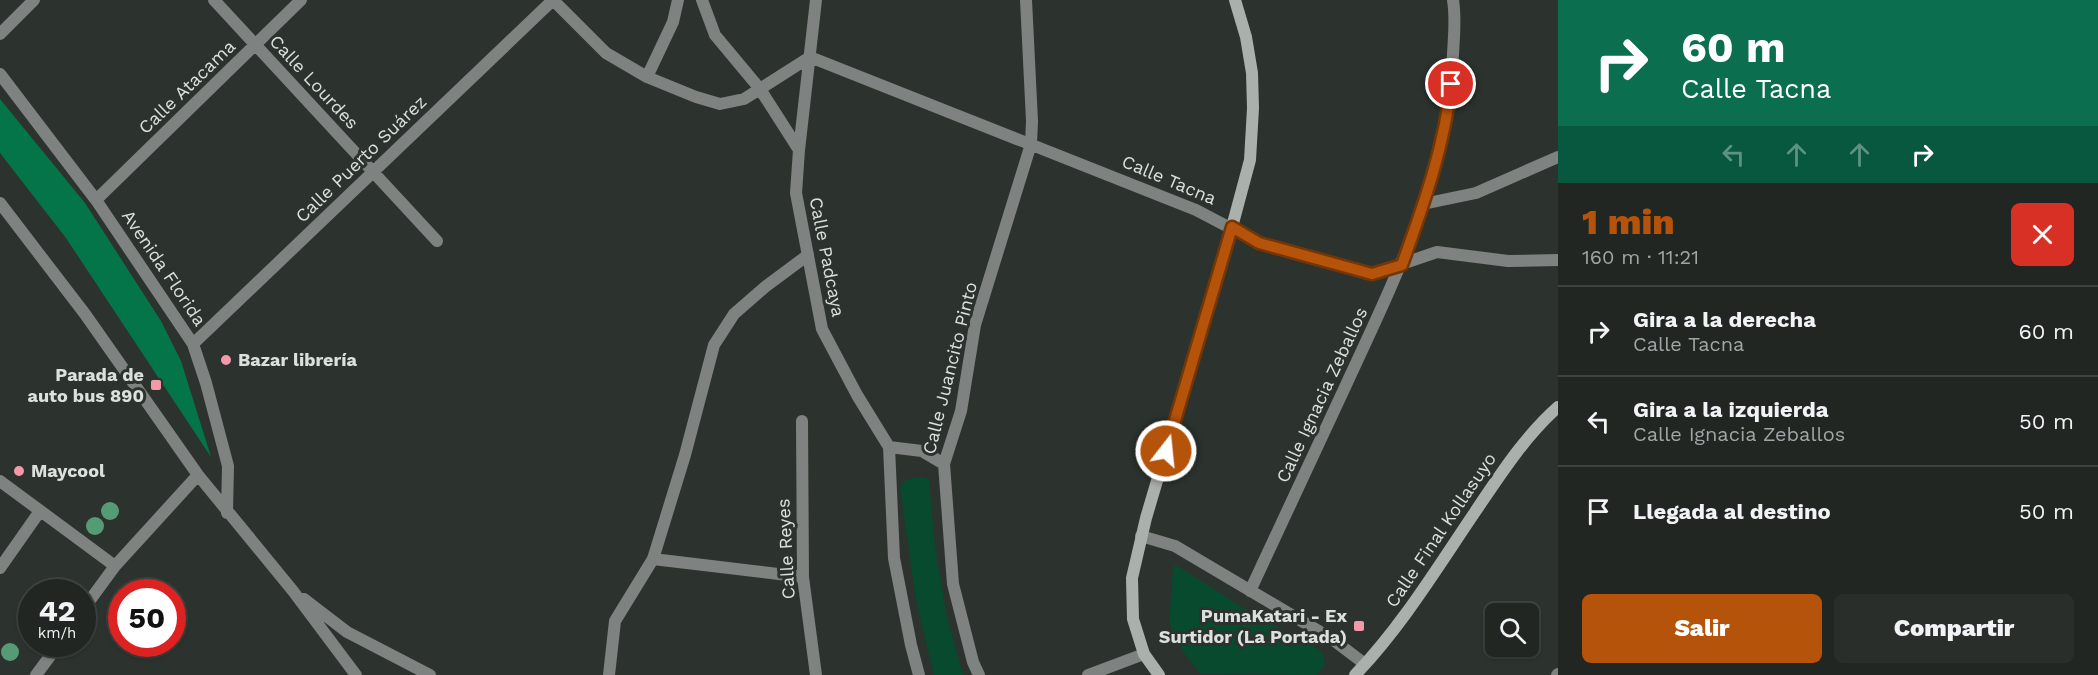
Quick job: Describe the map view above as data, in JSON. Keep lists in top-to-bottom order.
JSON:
{
  "streets": {
    "main road": ["Calle Final Kollasuyo"],
    "street": [
      "Calle Lourdes",
      "Calle Atacama",
      "Calle Puerto Suárez",
      "Calle Tacna",
      "Calle Padcaya",
      "Avenida Florida",
      "Calle Juancito Pinto",
      "Calle Ignacia Zeballos",
      "Calle Reyes"
    ]
  },
  "crossings": [
    ["Calle Lourdes", "Calle Atacama"],
    ["Calle Lourdes", "Calle Puerto Suárez"],
    ["Calle Atacama", "Avenida Florida"],
    ["Calle Puerto Suárez", "Avenida Florida"],
    ["Calle Tacna", "Calle Padcaya"],
    ["Calle Tacna", "Calle Juancito Pinto"],
    ["Calle Tacna", "Calle Ignacia Zeballos"]
  ],
  "places": {
    "other": ["Bazar librería", "Maycool"],
    "transit": ["Parada de auto bus 890", "PumaKatari - Ex Surtidor (La Portada)"]
  },
  "page": {
    "turn": ["60 m", "Calle Tacna"],
    "heading": ["1 min", "160 m · 11:21"],
    "list": [
      {
        "name": "Gira a la derecha",
        "note": "Calle Tacna",
        "value": "60 m"
      },
      {
        "name": "Gira a la izquierda",
        "note": "Calle Ignacia Zeballos",
        "value": "50 m"
      },
      {
        "name": "Llegada al destino",
        "value": "50 m"
      }
    ],
    "speed": "42 km/h",
    "limit": "50",
    "buttons": ["Salir", "Compartir"]
  }
}
